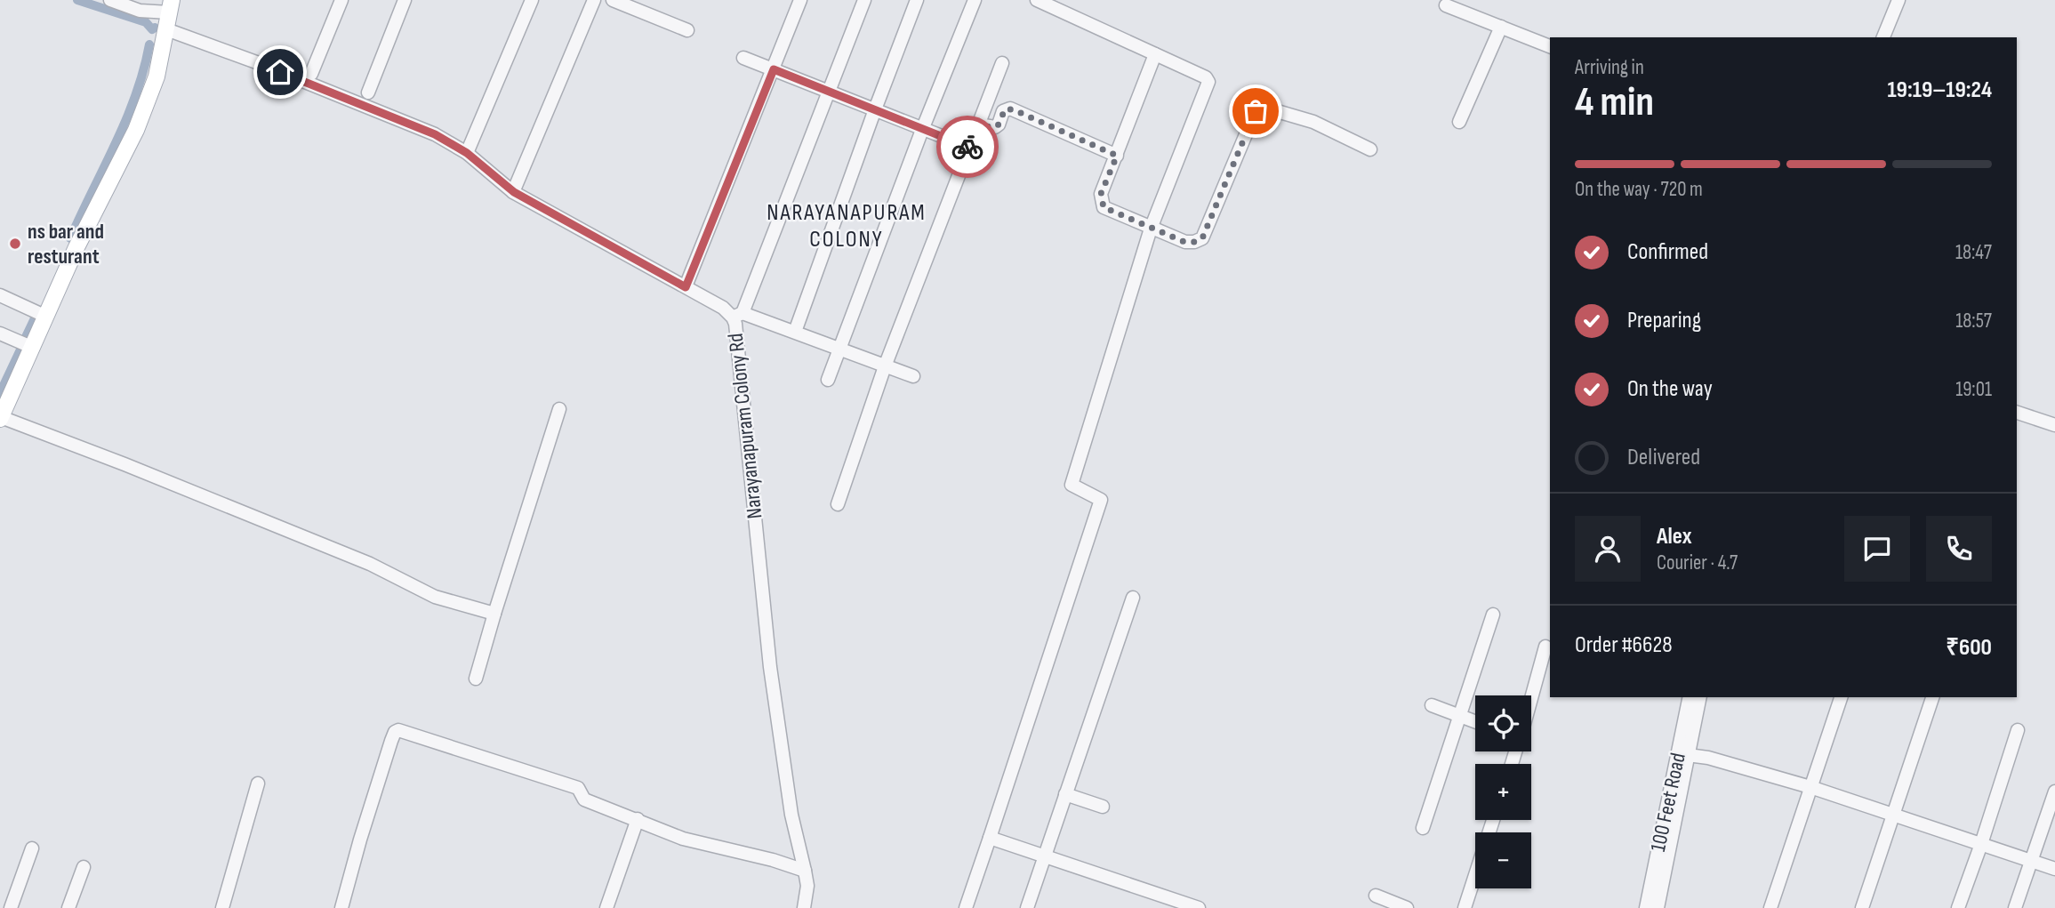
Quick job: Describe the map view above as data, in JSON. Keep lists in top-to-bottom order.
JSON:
{
  "streets": {
    "street": ["Narayanapuram Colony Rd", "100 Feet Road"]
  },
  "districts": ["NARAYANAPURAM COLONY"],
  "places": ["ns bar and resturant"],
  "page": {
    "heading": ["4 min", "Arriving in", "19:19–19:24"],
    "panel": [
      "Alex",
      "Courier · 4.7",
      "Order #6628",
      "₹600"
    ],
    "bar": "On the way · 720 m",
    "list": [
      ["Confirmed", "18:47"],
      ["Preparing", "18:57"],
      ["On the way", "19:01"],
      "Delivered"
    ],
    "map_buttons": ["+", "−"]
  }
}
